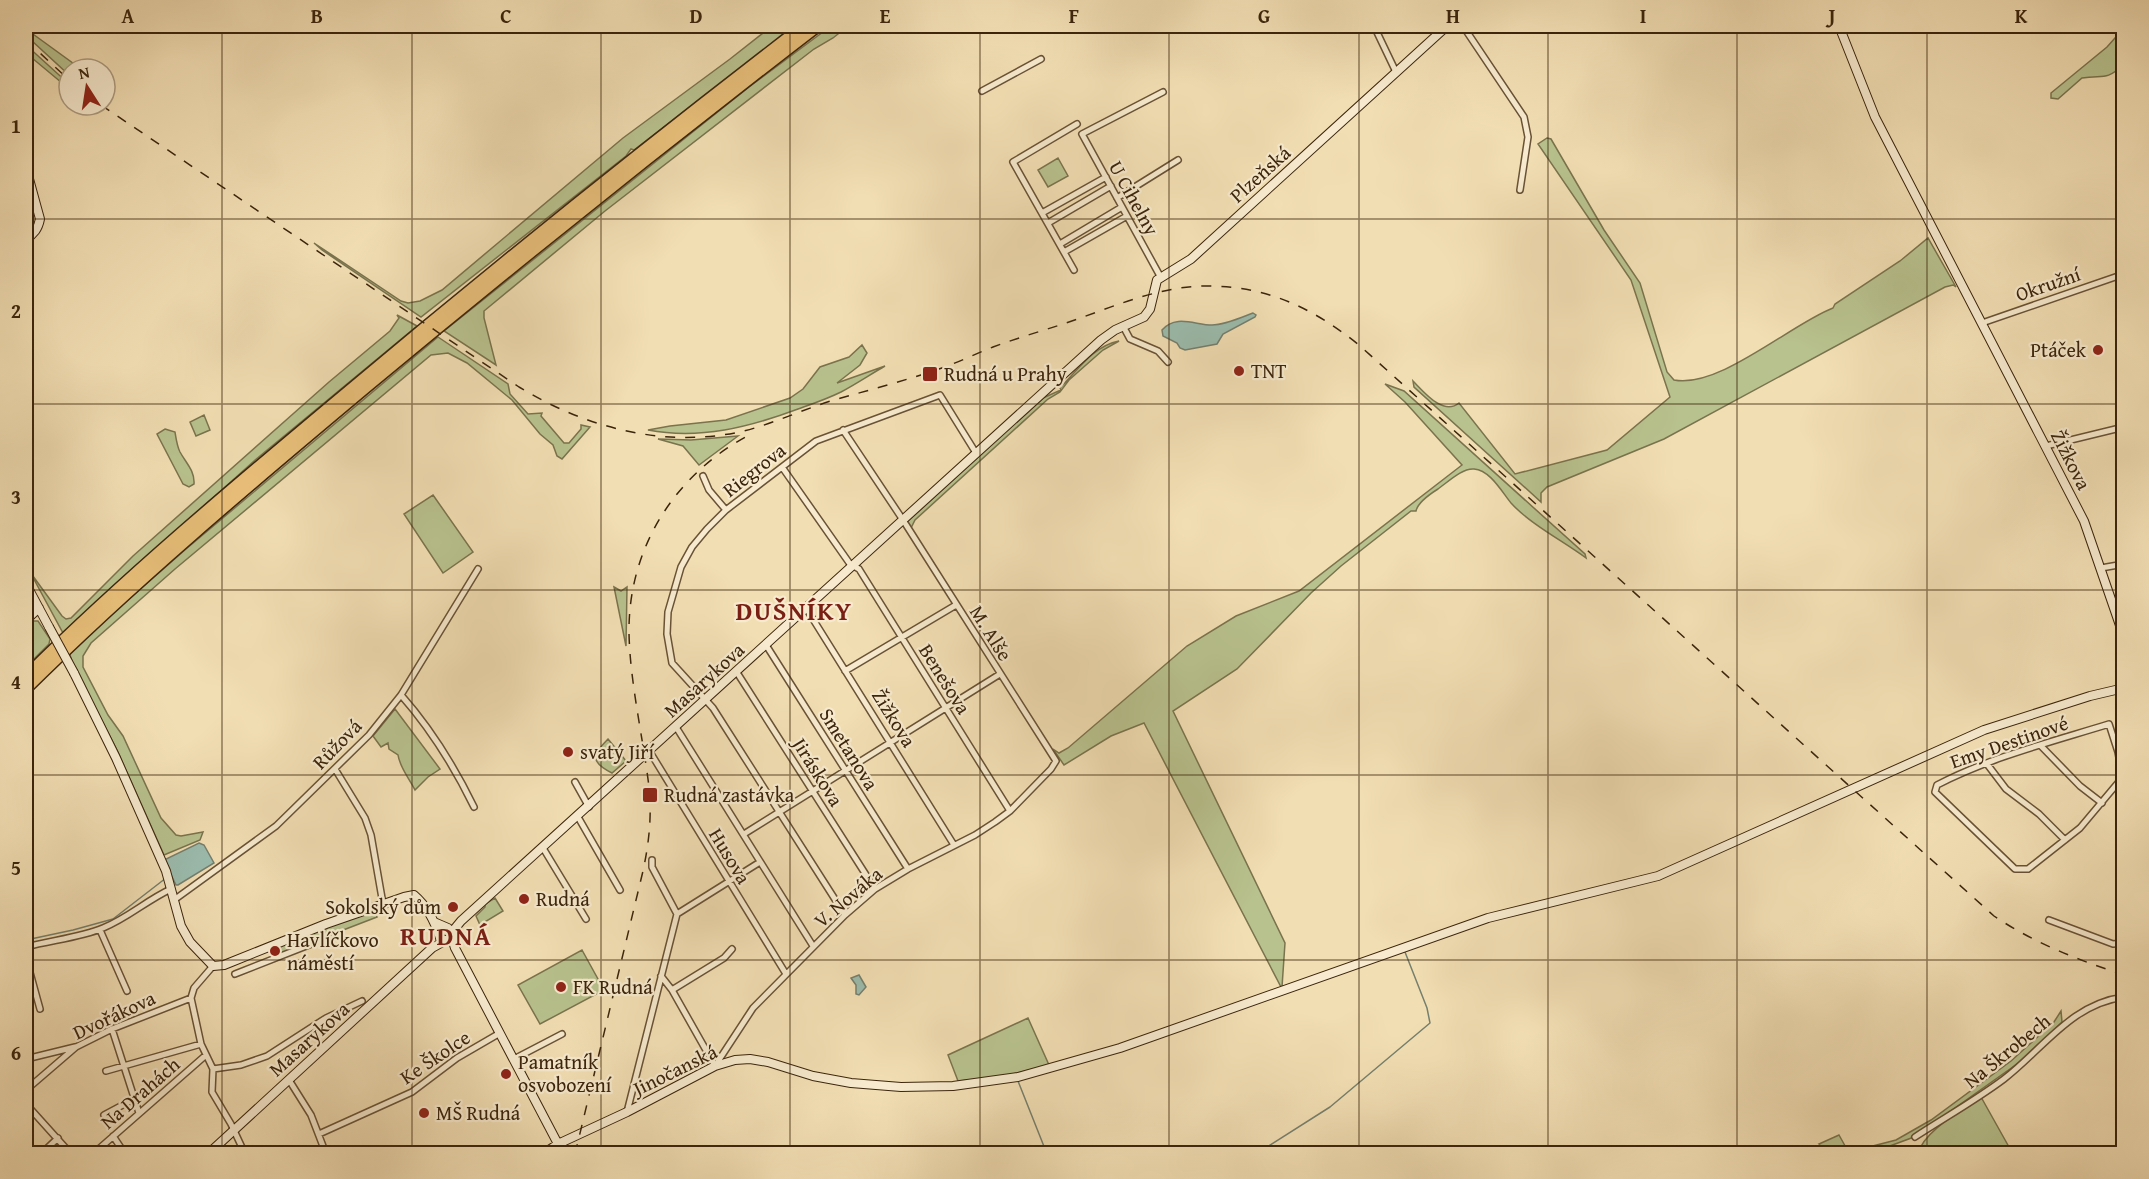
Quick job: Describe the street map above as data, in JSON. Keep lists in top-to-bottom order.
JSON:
{
  "streets": {
    "street": [
      "Plzeňská",
      "U Cihelny",
      "Okružní",
      "Žižkova",
      "Riegrova",
      "M. Alše",
      "Benešova",
      "Masarykova",
      "Emy Destinové",
      "Růžová",
      "Smetanova",
      "Jiráskova",
      "Husova",
      "V. Nováka",
      "Dvořákova",
      "Na Škrobech",
      "Ke Školce",
      "Jinočanská",
      "Na Drahách"
    ]
  },
  "crossings": [
    ["Plzeňská", "U Cihelny"],
    ["Okružní", "Žižkova"],
    ["Žižkova", "Masarykova"],
    ["Žižkova", "V. Nováka"],
    ["Riegrova", "M. Alše"],
    ["Riegrova", "Benešova"],
    ["Riegrova", "Masarykova"],
    ["Riegrova", "V. Nováka"],
    ["M. Alše", "Masarykova"],
    ["M. Alše", "V. Nováka"],
    ["Benešova", "Masarykova"],
    ["Benešova", "V. Nováka"],
    ["Masarykova", "Smetanova"],
    ["Masarykova", "Jiráskova"],
    ["Masarykova", "Husova"],
    ["Smetanova", "V. Nováka"],
    ["Jiráskova", "V. Nováka"],
    ["Husova", "V. Nováka"],
    ["V. Nováka", "Jinočanská"]
  ],
  "districts": ["DUŠNÍKY", "RUDNÁ"],
  "places": {
    "other": [
      "Ptáček",
      "TNT",
      "svatý Jiří",
      "Rudná",
      "Sokolský dům",
      "Havlíčkovo náměstí",
      "FK Rudná",
      "Pamatník osvobození",
      "MŠ Rudná"
    ],
    "transit": ["Rudná u Prahy", "Rudná zastávka"]
  },
  "north": "top",
  "grid": {
    "columns": [
      "A",
      "B",
      "C",
      "D",
      "E",
      "F",
      "G",
      "H",
      "I",
      "J",
      "K"
    ],
    "rows": [
      "1",
      "2",
      "3",
      "4",
      "5",
      "6"
    ]
  }
}
